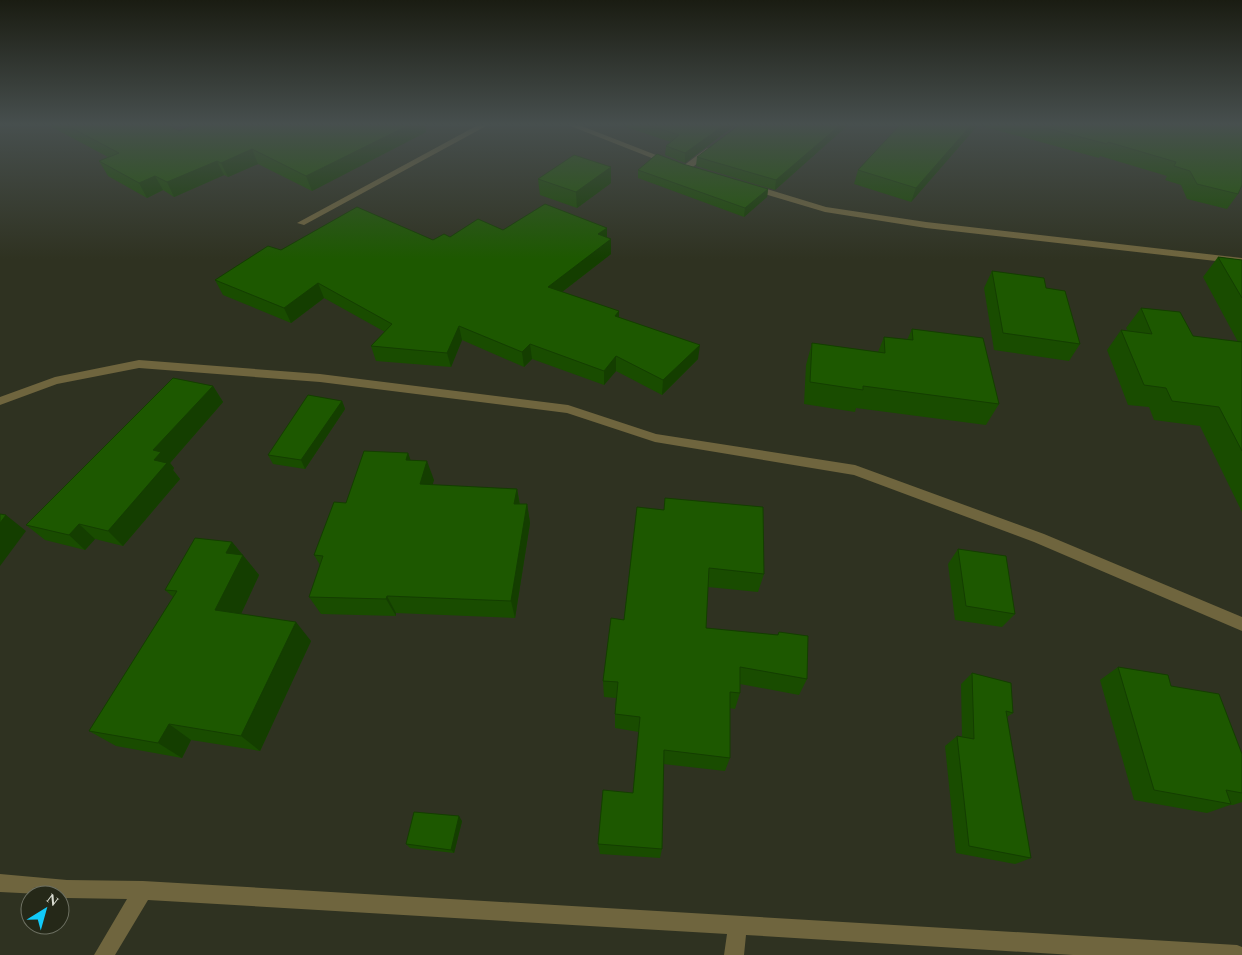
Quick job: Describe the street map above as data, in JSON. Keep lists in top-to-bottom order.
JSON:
{
  "north": "top right"
}
